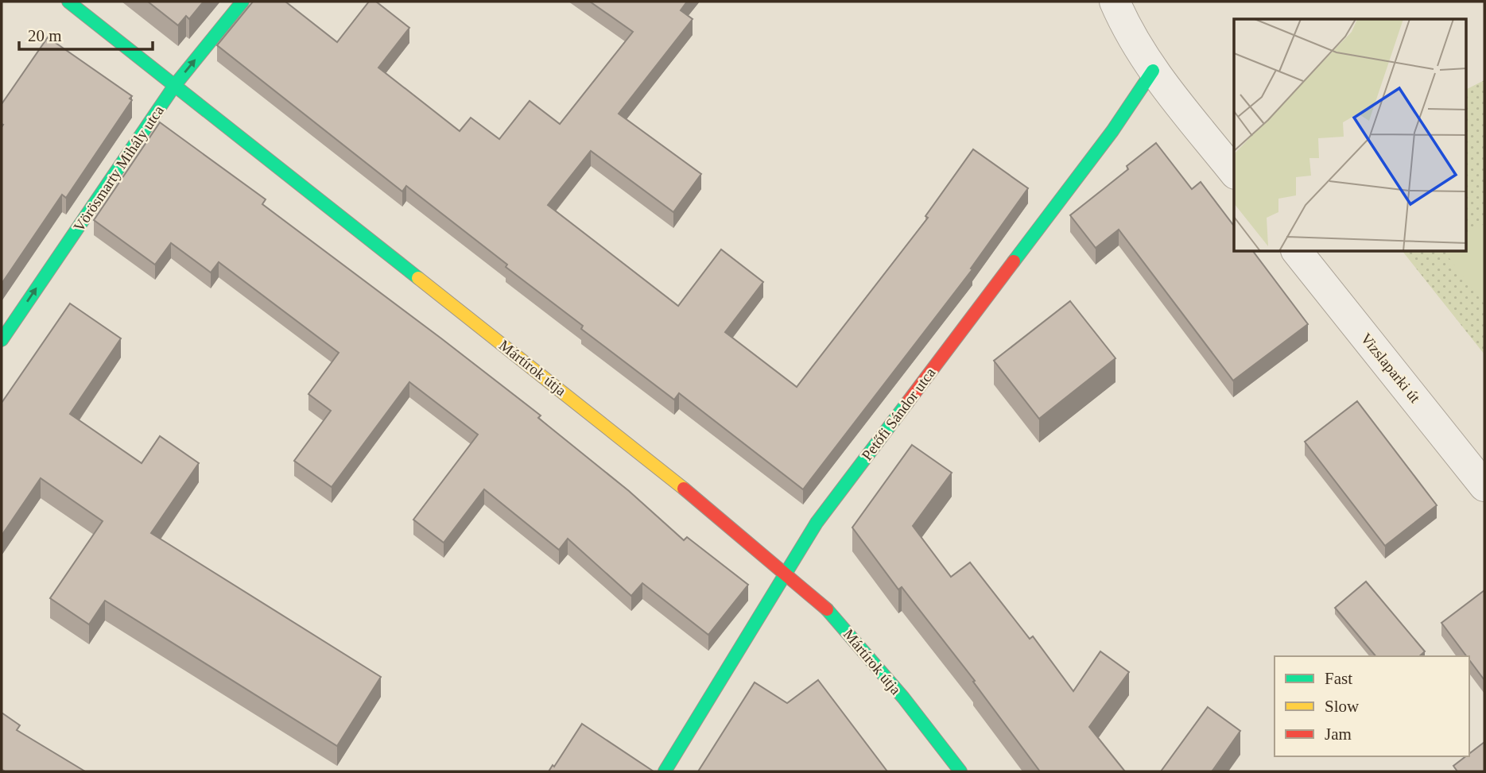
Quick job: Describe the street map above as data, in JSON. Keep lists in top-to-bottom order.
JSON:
{
  "streets": {
    "street": [
      "Vörösmarty Mihály utca",
      "Mártírok útja",
      "Vizslaparki út",
      "Petőfi Sándor utca"
    ]
  },
  "crossings": [
    ["Vörösmarty Mihály utca", "Mártírok útja"],
    ["Mártírok útja", "Petőfi Sándor utca"]
  ],
  "one_way": ["Vörösmarty Mihály utca"],
  "legend": ["Fast", "Slow", "Jam"],
  "scale_bar": "20 m"
}
